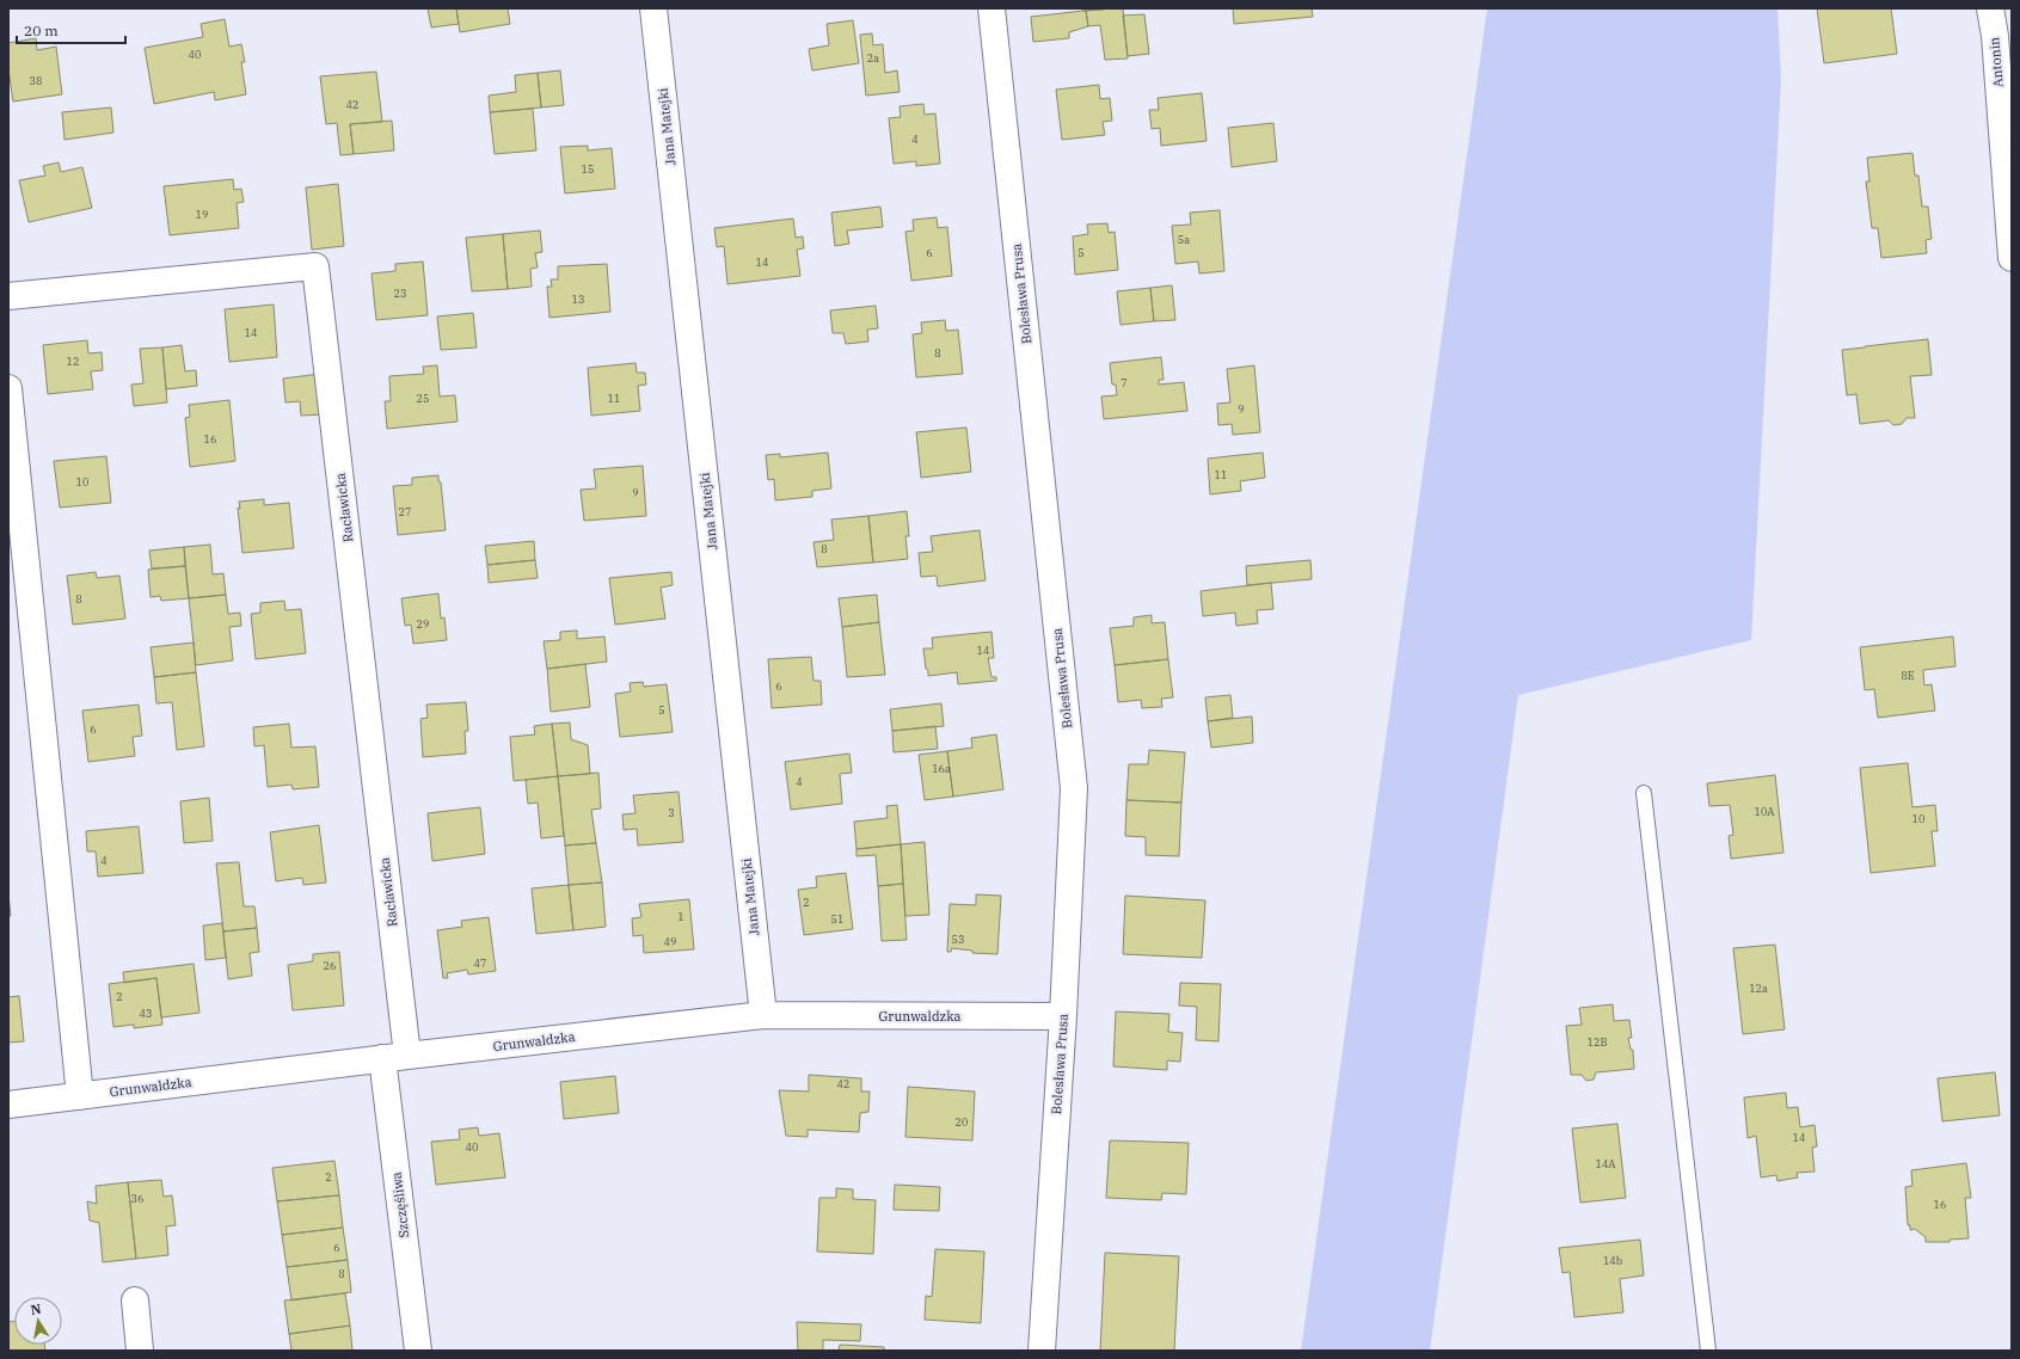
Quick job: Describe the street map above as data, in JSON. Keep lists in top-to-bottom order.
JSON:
{
  "streets": {
    "street": [
      "Antonin",
      "Jana Matejki",
      "Bolesława Prusa",
      "Racławicka",
      "Grunwaldzka",
      "Szczęśliwa"
    ]
  },
  "crossings": [
    ["Jana Matejki", "Grunwaldzka"],
    ["Bolesława Prusa", "Grunwaldzka"],
    ["Racławicka", "Grunwaldzka"],
    ["Racławicka", "Szczęśliwa"],
    ["Grunwaldzka", "Szczęśliwa"]
  ],
  "house_numbers": [
    "40",
    "2a",
    "38",
    "42",
    "4",
    "15",
    "19",
    "5a",
    "6",
    "5",
    "14",
    "23",
    "13",
    "14",
    "8",
    "12",
    "7",
    "25",
    "11",
    "9",
    "16",
    "11",
    "10",
    "9",
    "27",
    "8",
    "8",
    "29",
    "14",
    "8E",
    "6",
    "5",
    "6",
    "16a",
    "4",
    "10A",
    "3",
    "10",
    "4",
    "2",
    "1",
    "51",
    "53",
    "49",
    "47",
    "26",
    "12a",
    "2",
    "43",
    "12B",
    "42",
    "20",
    "14",
    "40",
    "14A",
    "2",
    "36",
    "16",
    "6",
    "14b",
    "8"
  ],
  "scale_bar": "20 m",
  "north": "top"
}
